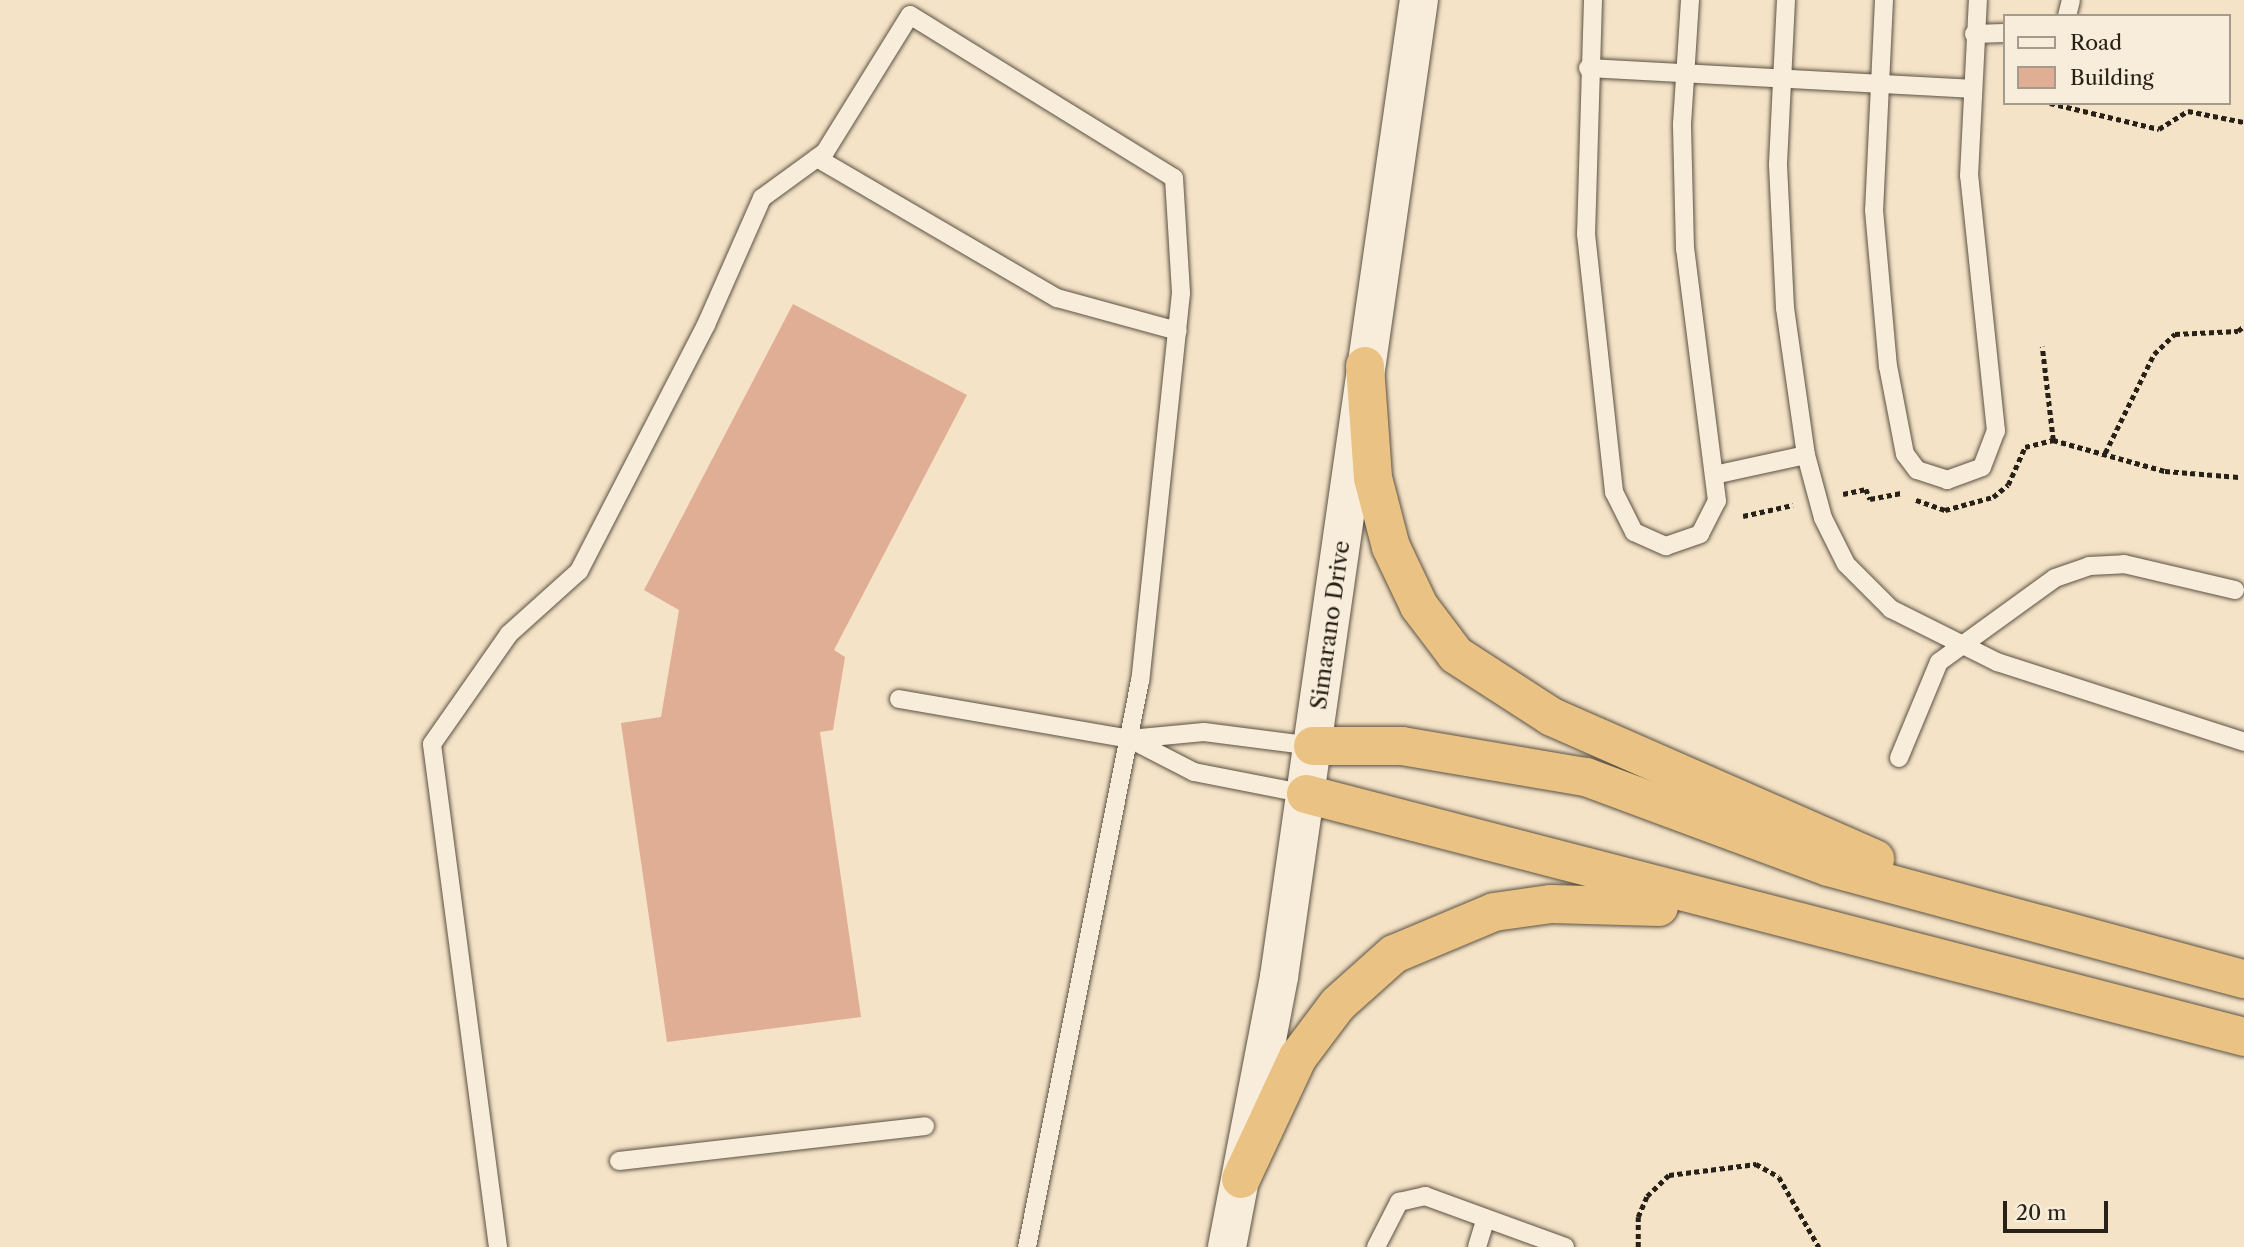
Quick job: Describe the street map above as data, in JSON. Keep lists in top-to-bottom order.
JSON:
{
  "streets": {
    "street": ["Simarano Drive"]
  },
  "legend": ["Road", "Building"],
  "scale_bar": "20 m"
}
